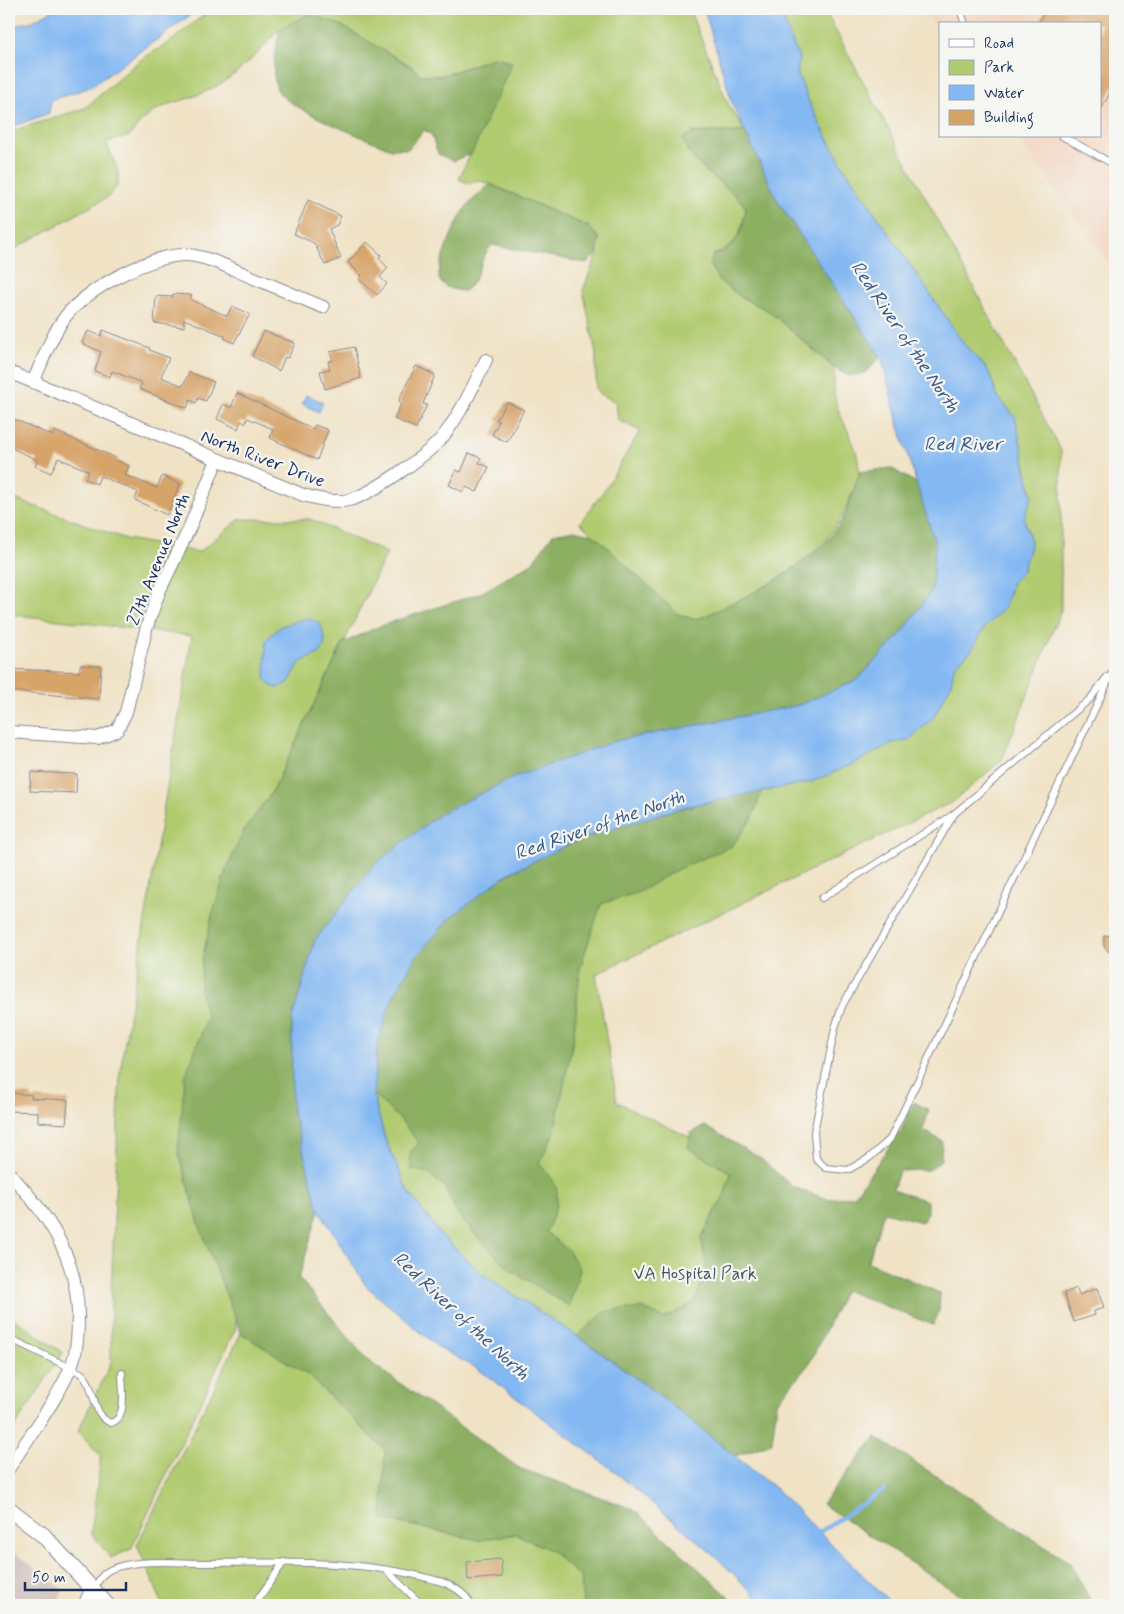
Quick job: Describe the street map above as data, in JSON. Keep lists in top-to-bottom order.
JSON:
{
  "streets": {
    "street": ["North River Drive", "27th Avenue North"]
  },
  "crossings": [
    ["North River Drive", "27th Avenue North"]
  ],
  "water": ["Red River of the North", "Red River"],
  "parks": ["VA Hospital Park"],
  "legend": [
    "Road",
    "Park",
    "Water",
    "Building"
  ],
  "scale_bar": "50 m"
}
